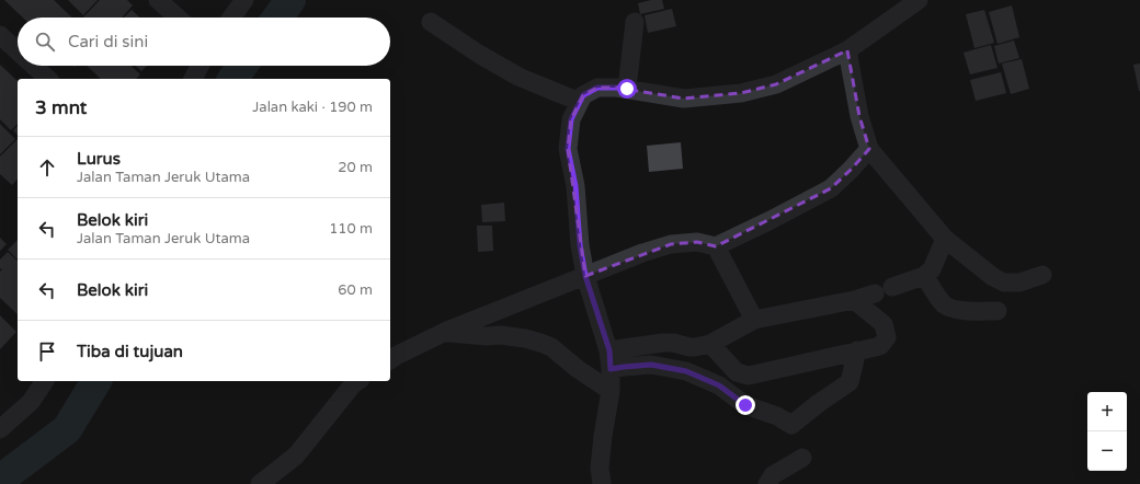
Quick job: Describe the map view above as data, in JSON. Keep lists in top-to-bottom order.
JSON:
{
  "page": {
    "search": "Cari di sini",
    "heading": ["3 mnt", "Jalan kaki · 190 m"],
    "list": [
      ["Lurus", "Jalan Taman Jeruk Utama", "20 m"],
      ["Belok kiri", "Jalan Taman Jeruk Utama", "110 m"],
      ["Belok kiri", "60 m"],
      "Tiba di tujuan"
    ],
    "map_buttons": ["+", "−"]
  }
}
